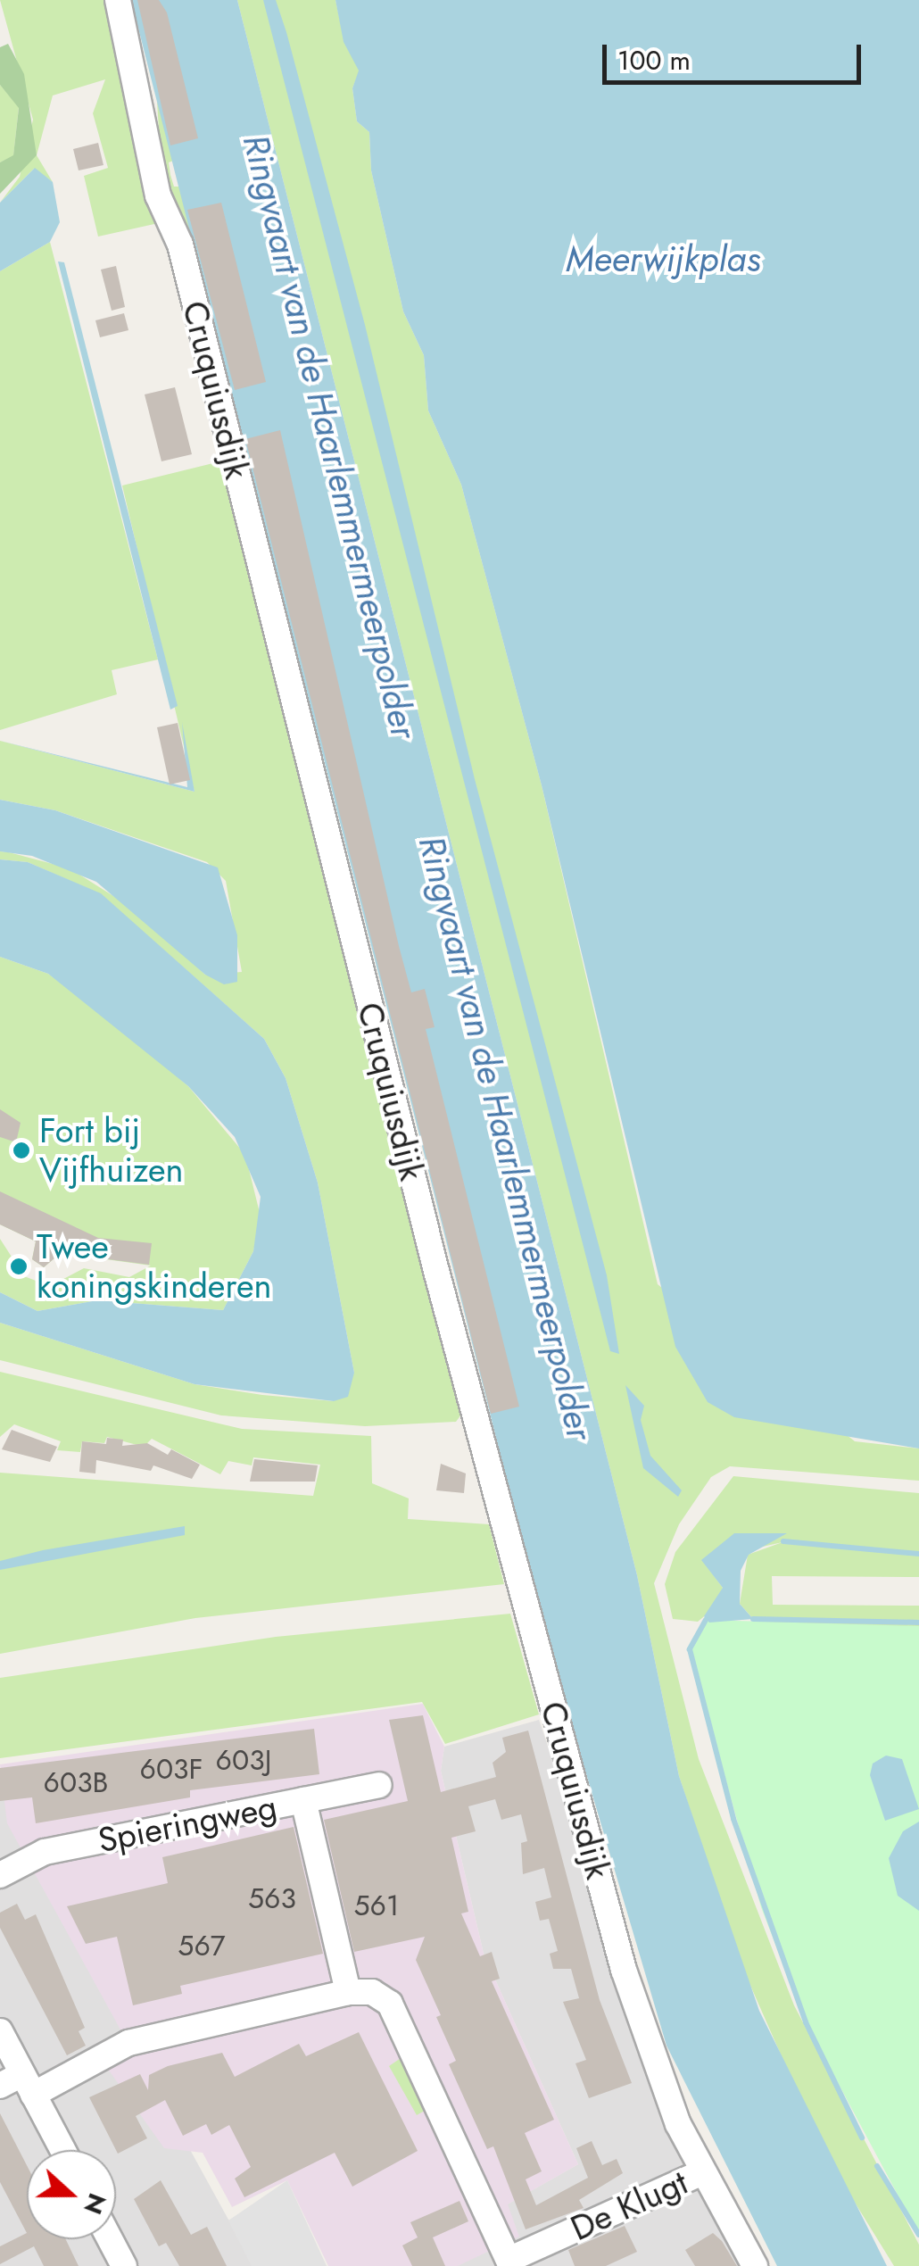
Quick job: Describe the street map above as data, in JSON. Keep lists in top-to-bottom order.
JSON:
{
  "streets": {
    "street": ["Cruquiusdijk", "Spieringweg", "De Klugt"]
  },
  "crossings": [
    ["Cruquiusdijk", "De Klugt"]
  ],
  "water": ["Meerwijkplas", "Ringvaart van de Haarlemmermeerpolder"],
  "places": ["Fort bij Vijfhuizen", "Twee koningskinderen"],
  "house_numbers": [
    "603J",
    "603F",
    "603B",
    "563",
    "561",
    "567"
  ],
  "scale_bar": "100 m",
  "north": "right"
}
